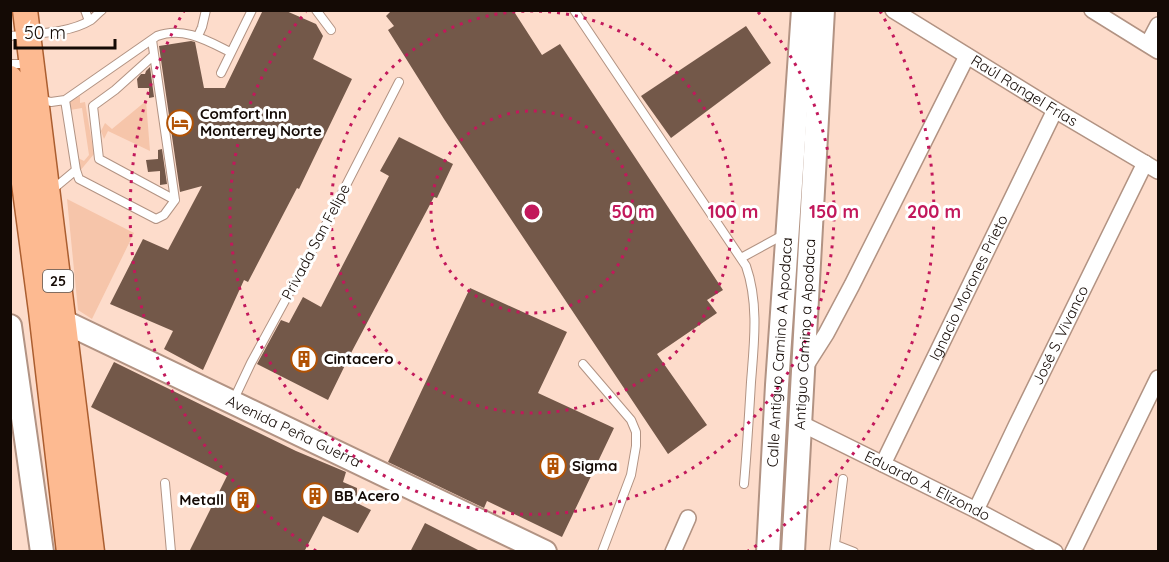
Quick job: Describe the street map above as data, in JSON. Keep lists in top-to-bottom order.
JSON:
{
  "streets": {
    "main road": ["25"],
    "street": [
      "Raúl Rangel Frías",
      "Ignacio Morones Prieto",
      "Antiguo Camino a Apodaca",
      "José S. Vivanco",
      "Calle Antiguo Camino A Apodaca",
      "Avenida Peña Guerra",
      "Eduardo A. Elizondo"
    ],
    "lane": ["Privada San Felipe"]
  },
  "crossings": [
    ["Raúl Rangel Frías", "Ignacio Morones Prieto"],
    ["Raúl Rangel Frías", "José S. Vivanco"],
    ["Privada San Felipe", "Avenida Peña Guerra"],
    ["25", "Avenida Peña Guerra"],
    ["Ignacio Morones Prieto", "Eduardo A. Elizondo"],
    ["Antiguo Camino a Apodaca", "Eduardo A. Elizondo"],
    ["José S. Vivanco", "Eduardo A. Elizondo"]
  ],
  "places": {
    "hotel": ["Comfort Inn Monterrey Norte"],
    "building": [
      "Cintacero",
      "Sigma",
      "BB Acero",
      "Metall"
    ]
  },
  "scale_bar": "50 m",
  "rings": [
    "50 m",
    "100 m",
    "150 m",
    "200 m"
  ]
}
